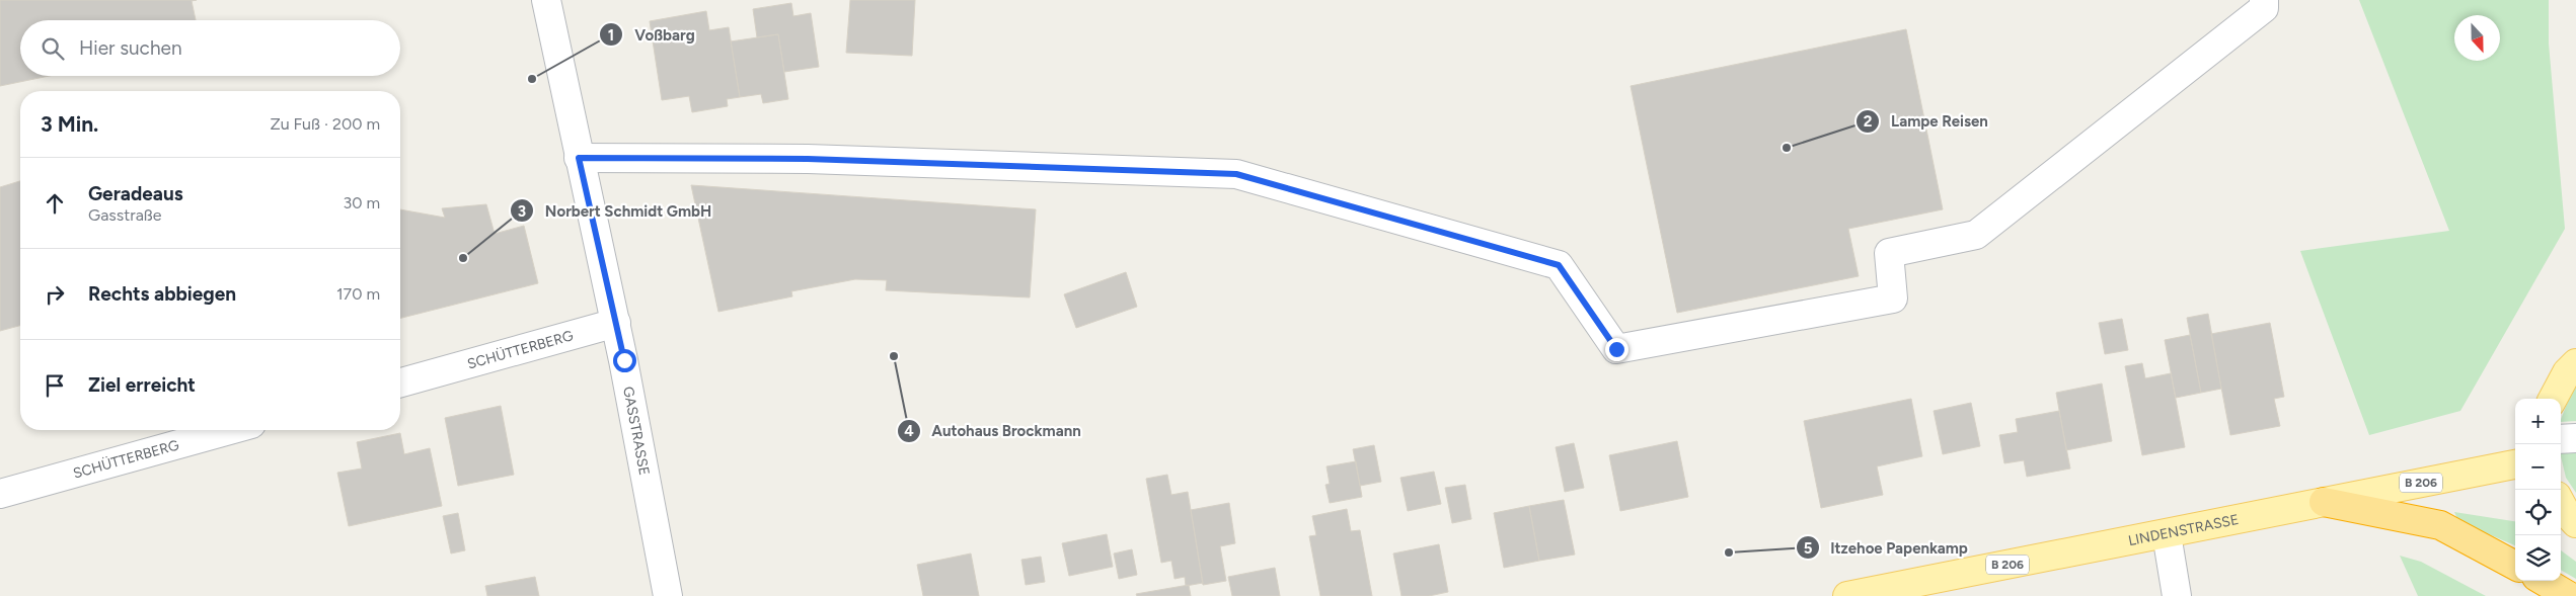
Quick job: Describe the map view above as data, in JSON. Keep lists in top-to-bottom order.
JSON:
{
  "streets": {
    "main road": ["B 206", "LINDENSTRASSE"],
    "street": ["SCHÜTTERBERG", "GASSTRASSE"]
  },
  "crossings": [
    ["SCHÜTTERBERG", "GASSTRASSE"]
  ],
  "places": [
    "Voßbarg",
    "Lampe Reisen",
    "Norbert Schmidt GmbH",
    "Autohaus Brockmann",
    "Itzehoe Papenkamp"
  ],
  "north": "bottom",
  "page": {
    "search": "Hier suchen",
    "heading": ["3 Min.", "Zu Fuß · 200 m"],
    "list": [
      ["Geradeaus", "Gasstraße", "30 m"],
      ["Rechts abbiegen", "170 m"],
      "Ziel erreicht"
    ],
    "map_buttons": ["+", "−"]
  }
}
